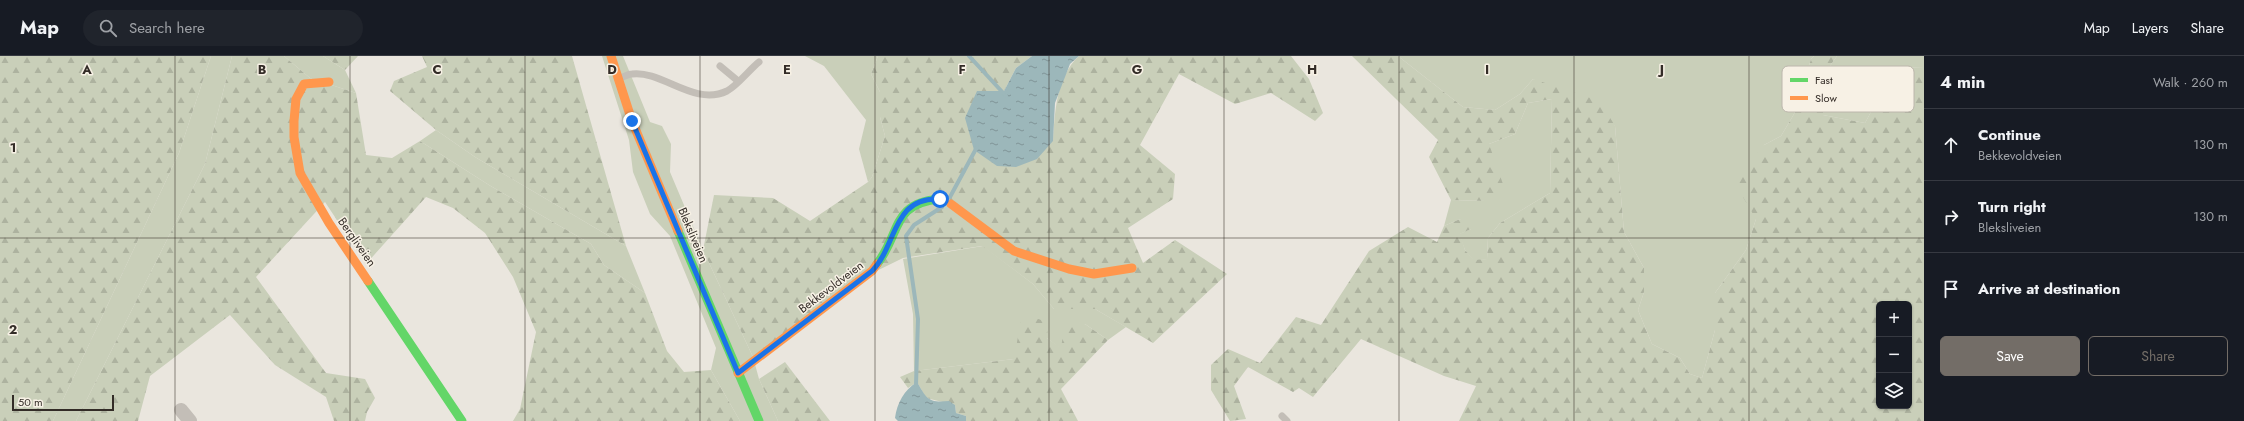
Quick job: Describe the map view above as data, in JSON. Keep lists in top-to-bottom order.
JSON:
{
  "streets": {
    "street": ["Bleksliveien", "Bergliveien", "Bekkevoldveien"]
  },
  "crossings": [
    ["Bleksliveien", "Bekkevoldveien"]
  ],
  "legend": ["Fast", "Slow"],
  "scale_bar": "50 m",
  "page": {
    "header": "Map",
    "search": "Search here",
    "nav": ["Map", "Layers", "Share"],
    "heading": ["4 min", "Walk · 260 m"],
    "list": [
      ["Continue", "Bekkevoldveien", "130 m"],
      ["Turn right", "Bleksliveien", "130 m"],
      "Arrive at destination"
    ],
    "map_buttons": ["+", "−"],
    "buttons": ["Save", "Share"],
    "scale": "50 m"
  },
  "grid": {
    "columns": [
      "A",
      "B",
      "C",
      "D",
      "E",
      "F",
      "G",
      "H",
      "I",
      "J"
    ],
    "rows": ["1", "2"]
  }
}
